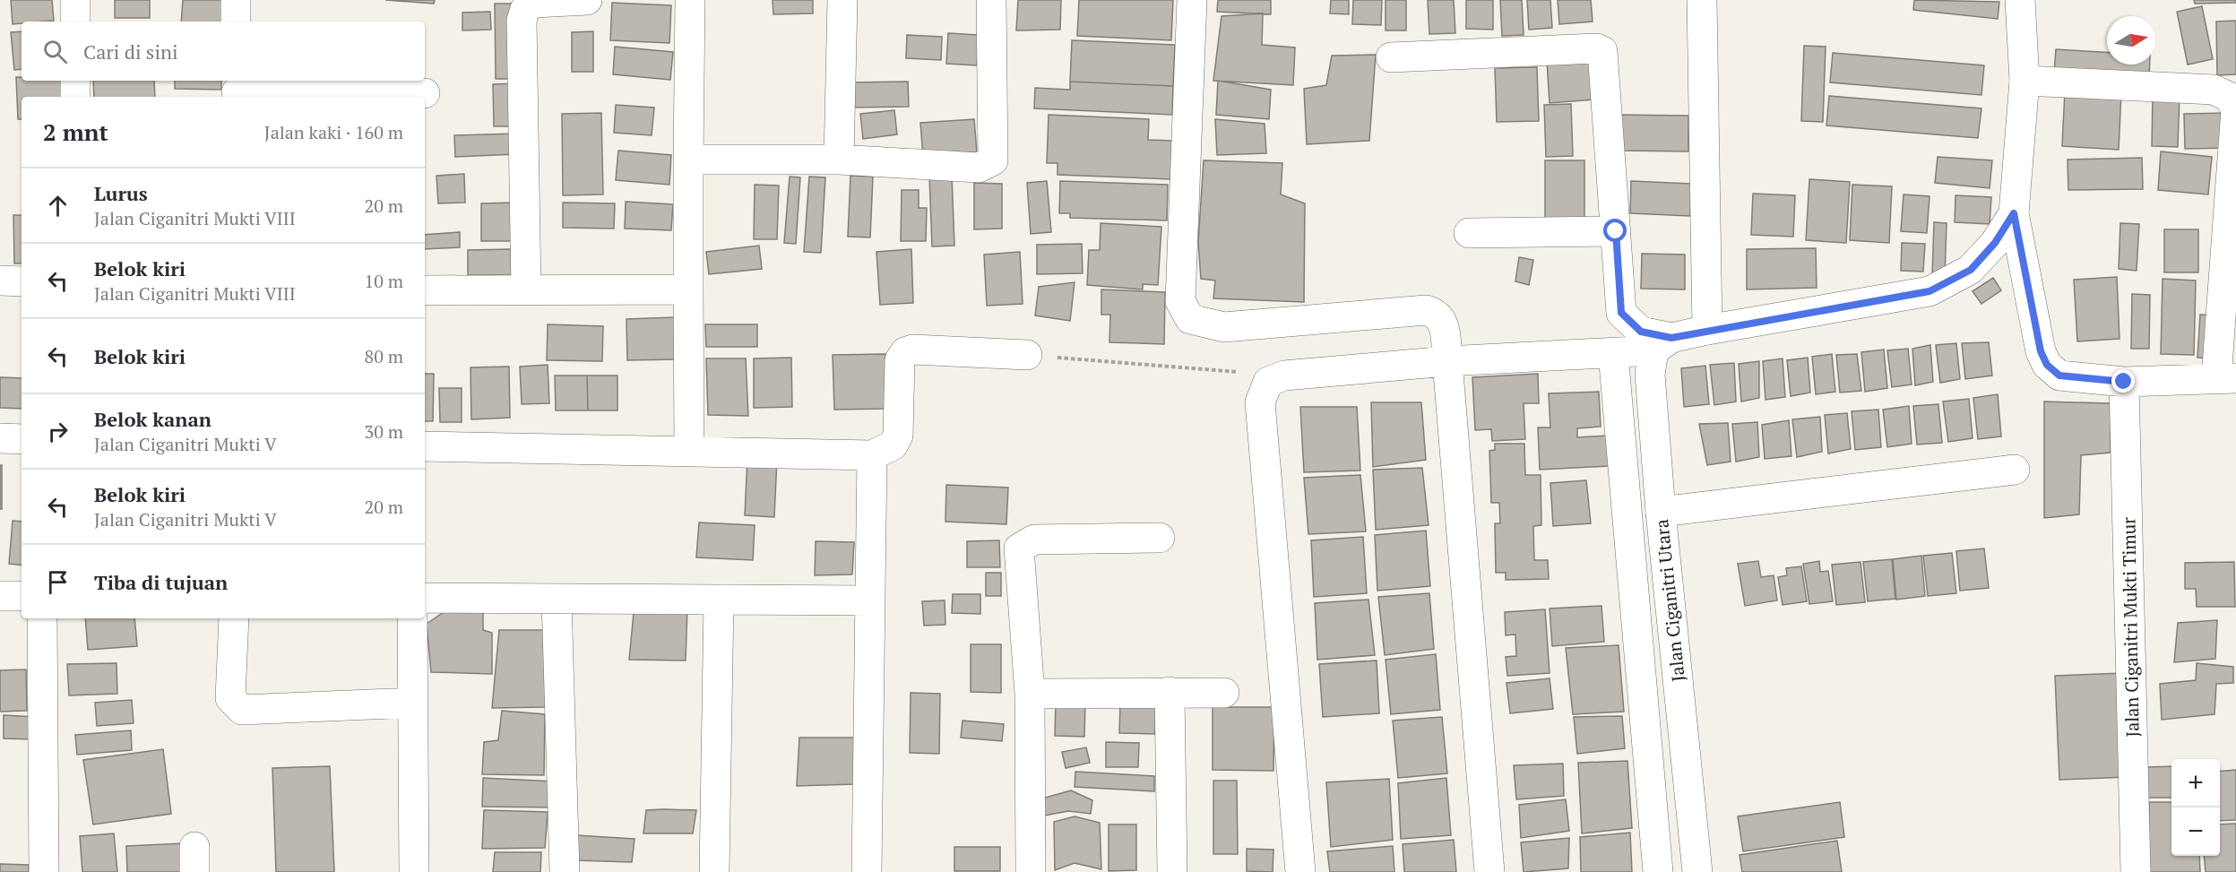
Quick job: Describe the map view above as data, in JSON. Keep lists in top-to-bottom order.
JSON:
{
  "streets": {
    "street": ["Jalan Ciganitri Utara", "Jalan Ciganitri Mukti Timur"]
  },
  "north": "right",
  "page": {
    "search": "Cari di sini",
    "heading": ["2 mnt", "Jalan kaki · 160 m"],
    "list": [
      ["Lurus", "Jalan Ciganitri Mukti VIII", "20 m"],
      ["Belok kiri", "Jalan Ciganitri Mukti VIII", "10 m"],
      ["Belok kiri", "80 m"],
      ["Belok kanan", "Jalan Ciganitri Mukti V", "30 m"],
      ["Belok kiri", "Jalan Ciganitri Mukti V", "20 m"],
      "Tiba di tujuan"
    ],
    "map_buttons": ["+", "−"]
  }
}
